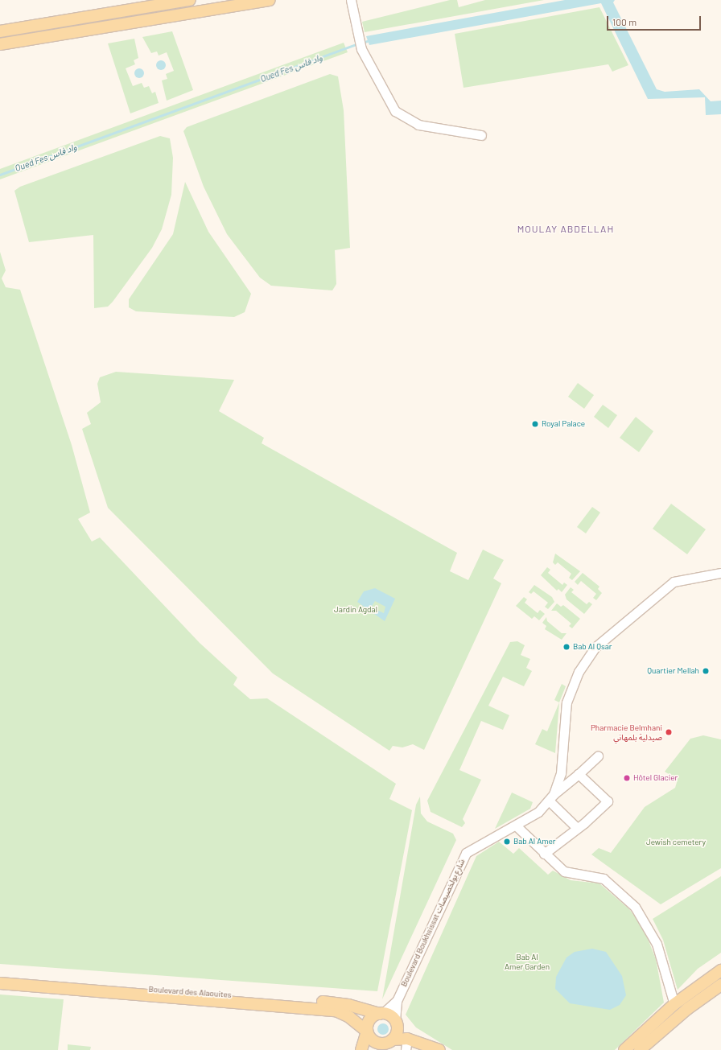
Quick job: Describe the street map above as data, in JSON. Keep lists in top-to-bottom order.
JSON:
{
  "streets": {
    "main road": ["Boulevard des Alaouites"],
    "street": ["Boulevard Boukhsissat شارع بولخصيصات"]
  },
  "districts": ["MOULAY ABDELLAH"],
  "water": ["Oued Fes واد فاس"],
  "parks": ["Jardin Agdal", "Jewish cemetery", "Bab Al Amer Garden"],
  "places": [
    "Royal Palace",
    "Bab Al Qsar",
    "Quartier Mellah",
    "Pharmacie Belmhani صيدلية بلمهاني",
    "Hôtel Glacier",
    "Bab Al Amer"
  ],
  "scale_bar": "100 m"
}
